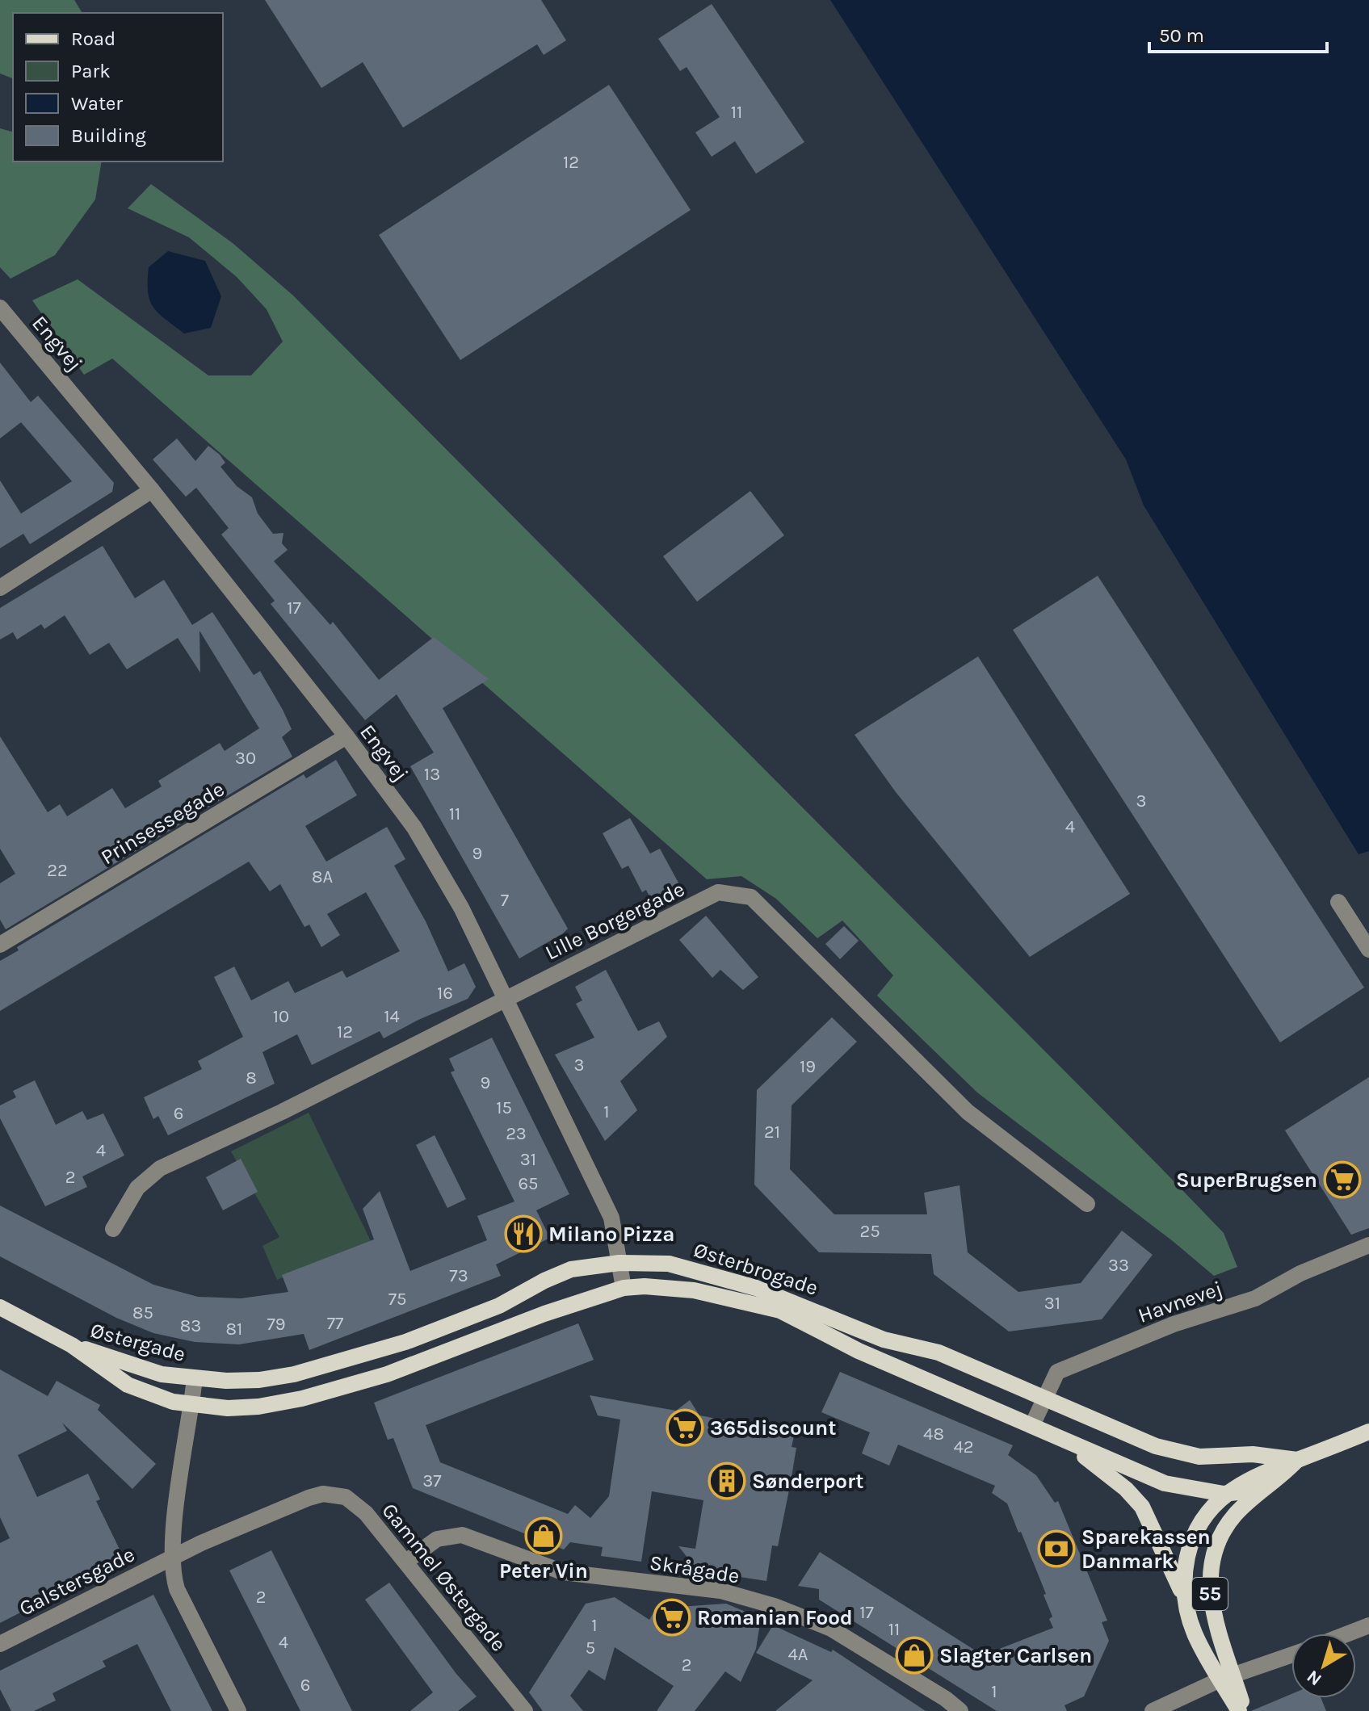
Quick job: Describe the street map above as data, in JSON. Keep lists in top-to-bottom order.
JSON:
{
  "streets": {
    "main road": ["Østerbrogade", "Østergade", "55"],
    "street": [
      "Engvej",
      "Prinsessegade",
      "Lille Borgergade",
      "Havnevej",
      "Skrågade",
      "Gammel Østergade",
      "Galstersgade"
    ]
  },
  "crossings": [
    ["Engvej", "Prinsessegade"],
    ["Engvej", "Lille Borgergade"],
    ["Engvej", "Østerbrogade"],
    ["Østerbrogade", "Havnevej"],
    ["Østerbrogade", "Østergade"],
    ["Østerbrogade", "55"],
    ["Skrågade", "Gammel Østergade"],
    ["Gammel Østergade", "Galstersgade"]
  ],
  "places": {
    "supermarket": ["SuperBrugsen", "365discount", "Romanian Food"],
    "restaurant": ["Milano Pizza"],
    "building": ["Sønderport"],
    "shop": ["Peter Vin", "Slagter Carlsen"],
    "bank": ["Sparekassen Danmark"]
  },
  "house_numbers": [
    "11",
    "12",
    "17",
    "30",
    "13",
    "3",
    "11",
    "4",
    "9",
    "22",
    "8A",
    "7",
    "16",
    "10",
    "14",
    "12",
    "3",
    "19",
    "8",
    "9",
    "15",
    "1",
    "6",
    "21",
    "23",
    "4",
    "31",
    "2",
    "65",
    "25",
    "33",
    "73",
    "75",
    "31",
    "85",
    "77",
    "79",
    "83",
    "81",
    "48",
    "42",
    "37",
    "2",
    "17",
    "1",
    "11",
    "4",
    "5",
    "4A",
    "2",
    "6",
    "1"
  ],
  "legend": [
    "Road",
    "Park",
    "Water",
    "Building"
  ],
  "scale_bar": "50 m",
  "north": "bottom left"
}
